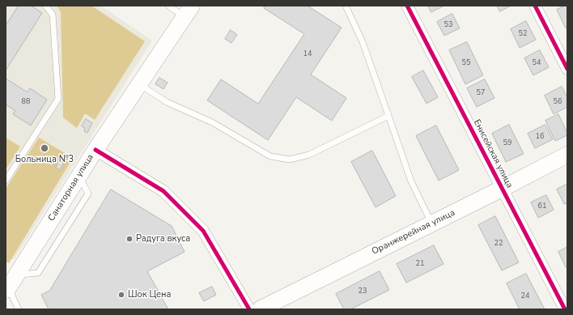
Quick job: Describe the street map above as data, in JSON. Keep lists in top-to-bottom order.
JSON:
{
  "streets": {
    "main road": ["Санаторная улица", "Оранжерейная улица"],
    "street": ["Енисейская улица"]
  },
  "crossings": [
    ["Енисейская улица", "Оранжерейная улица"]
  ],
  "places": ["Больница №3", "Радуга вкуса", "Шок Цена"],
  "house_numbers": [
    "53",
    "52",
    "14",
    "55",
    "54",
    "57",
    "88",
    "56",
    "16",
    "59",
    "61",
    "22",
    "21",
    "23",
    "24"
  ]
}
